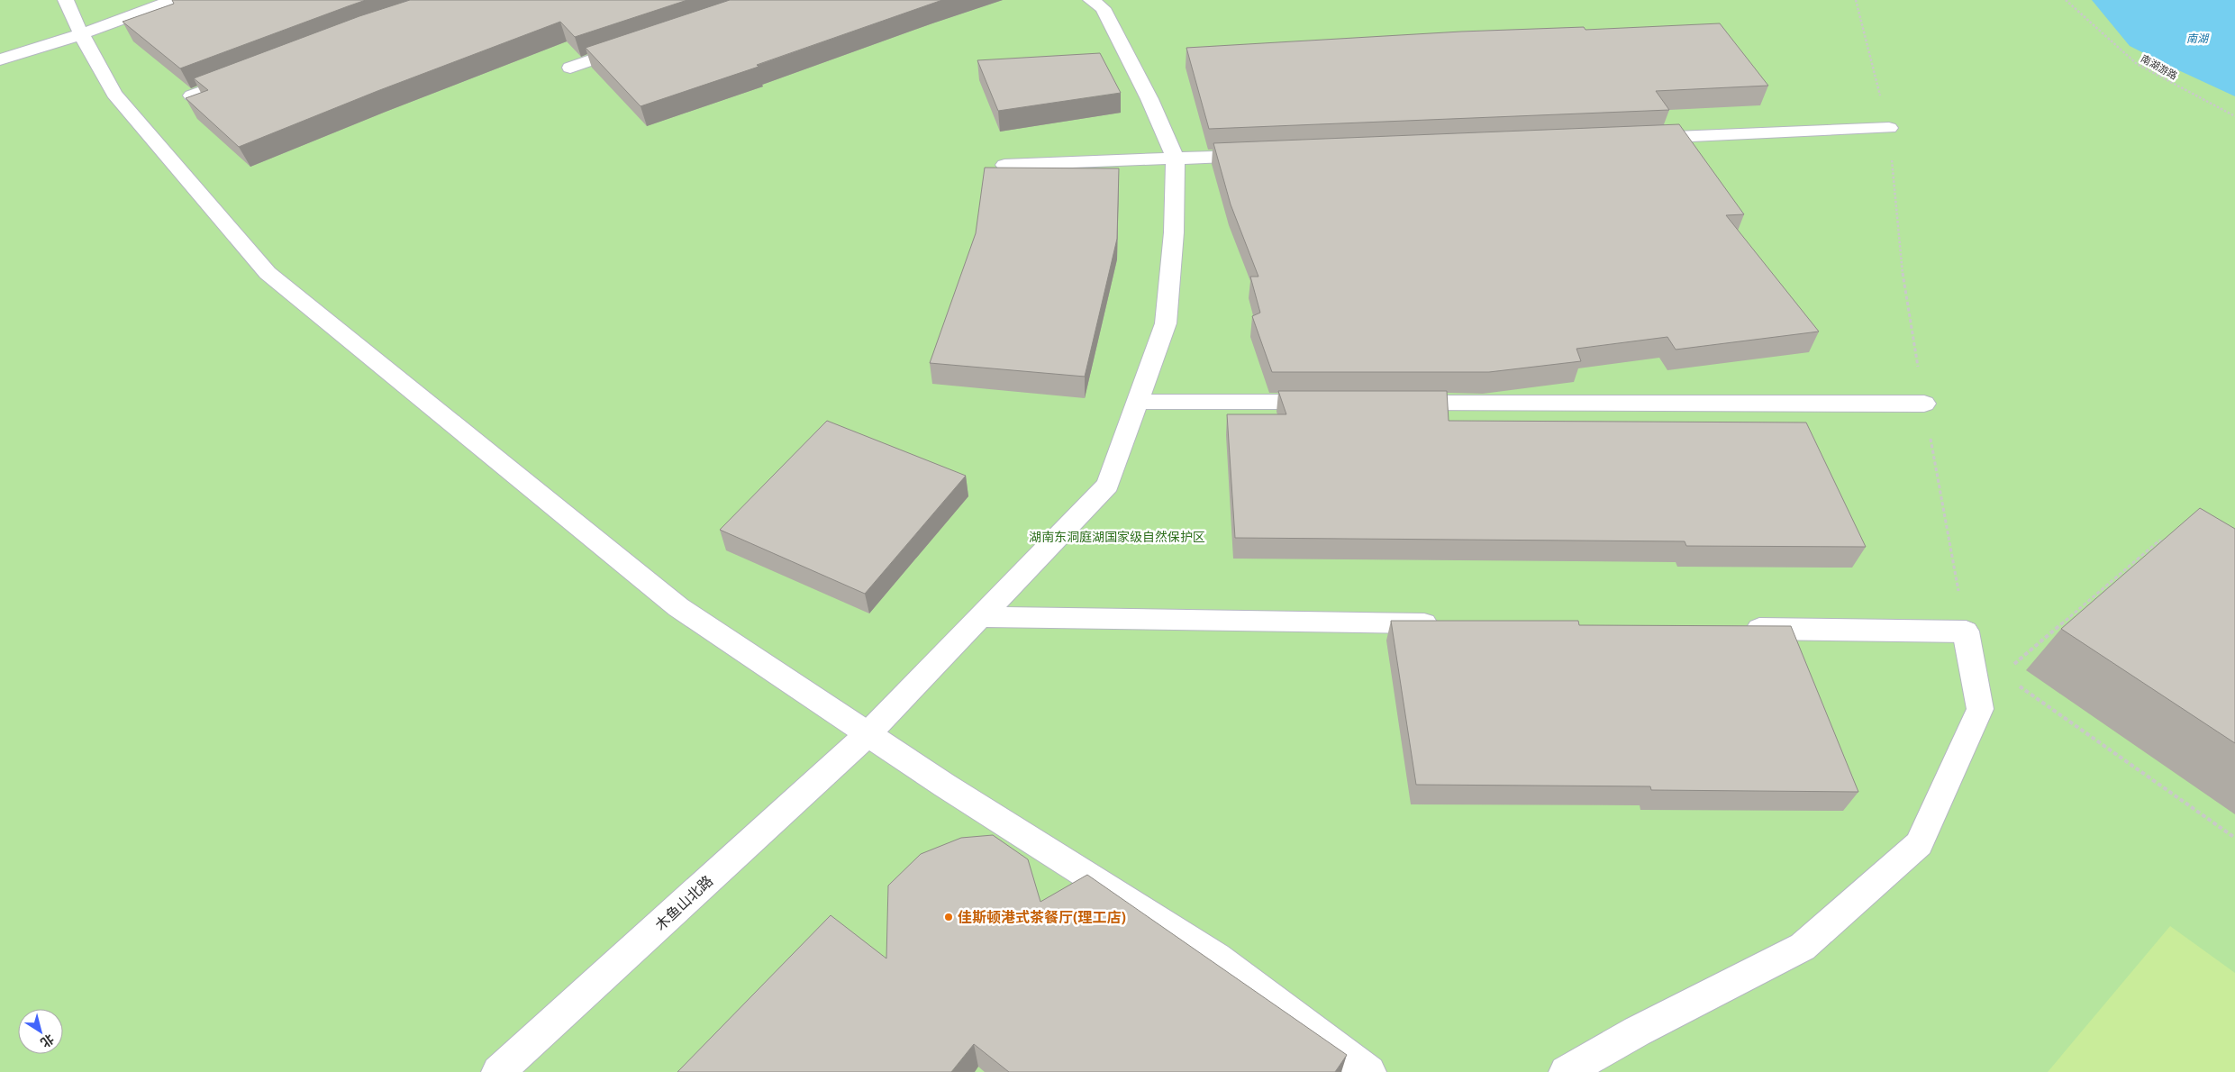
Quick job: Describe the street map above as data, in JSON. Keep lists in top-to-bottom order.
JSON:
{
  "streets": {
    "street": ["木鱼山北路"],
    "path": ["南湖游路"]
  },
  "water": ["南湖"],
  "parks": ["湖南东洞庭湖国家级自然保护区"],
  "places": ["佳斯顿港式茶餐厅(理工店)"],
  "north": "bottom right"
}
